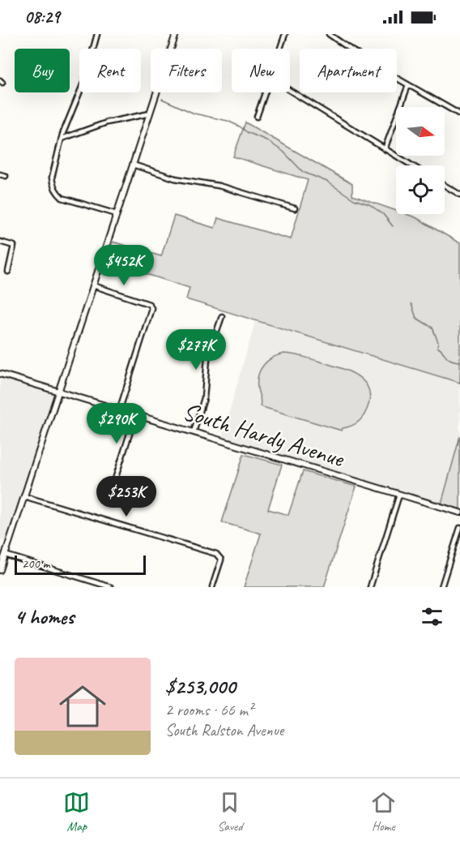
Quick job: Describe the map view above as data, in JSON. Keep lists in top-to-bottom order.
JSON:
{
  "streets": {
    "street": ["South Hardy Avenue"]
  },
  "scale_bar": "200 m",
  "north": "right",
  "page": {
    "status": "08:29",
    "chip": [
      "Buy",
      "Rent",
      "Filters",
      "New",
      "Apartment"
    ],
    "price": [
      "$452K",
      "$277K",
      "$290K",
      "$253K"
    ],
    "scale": "200 m",
    "heading": "4 homes",
    "list": [
      {
        "name": "$253,000",
        "note": "2 rooms · 66 m² · South Ralston Avenue"
      }
    ],
    "tabs": ["Map", "Saved", "Home"]
  }
}
